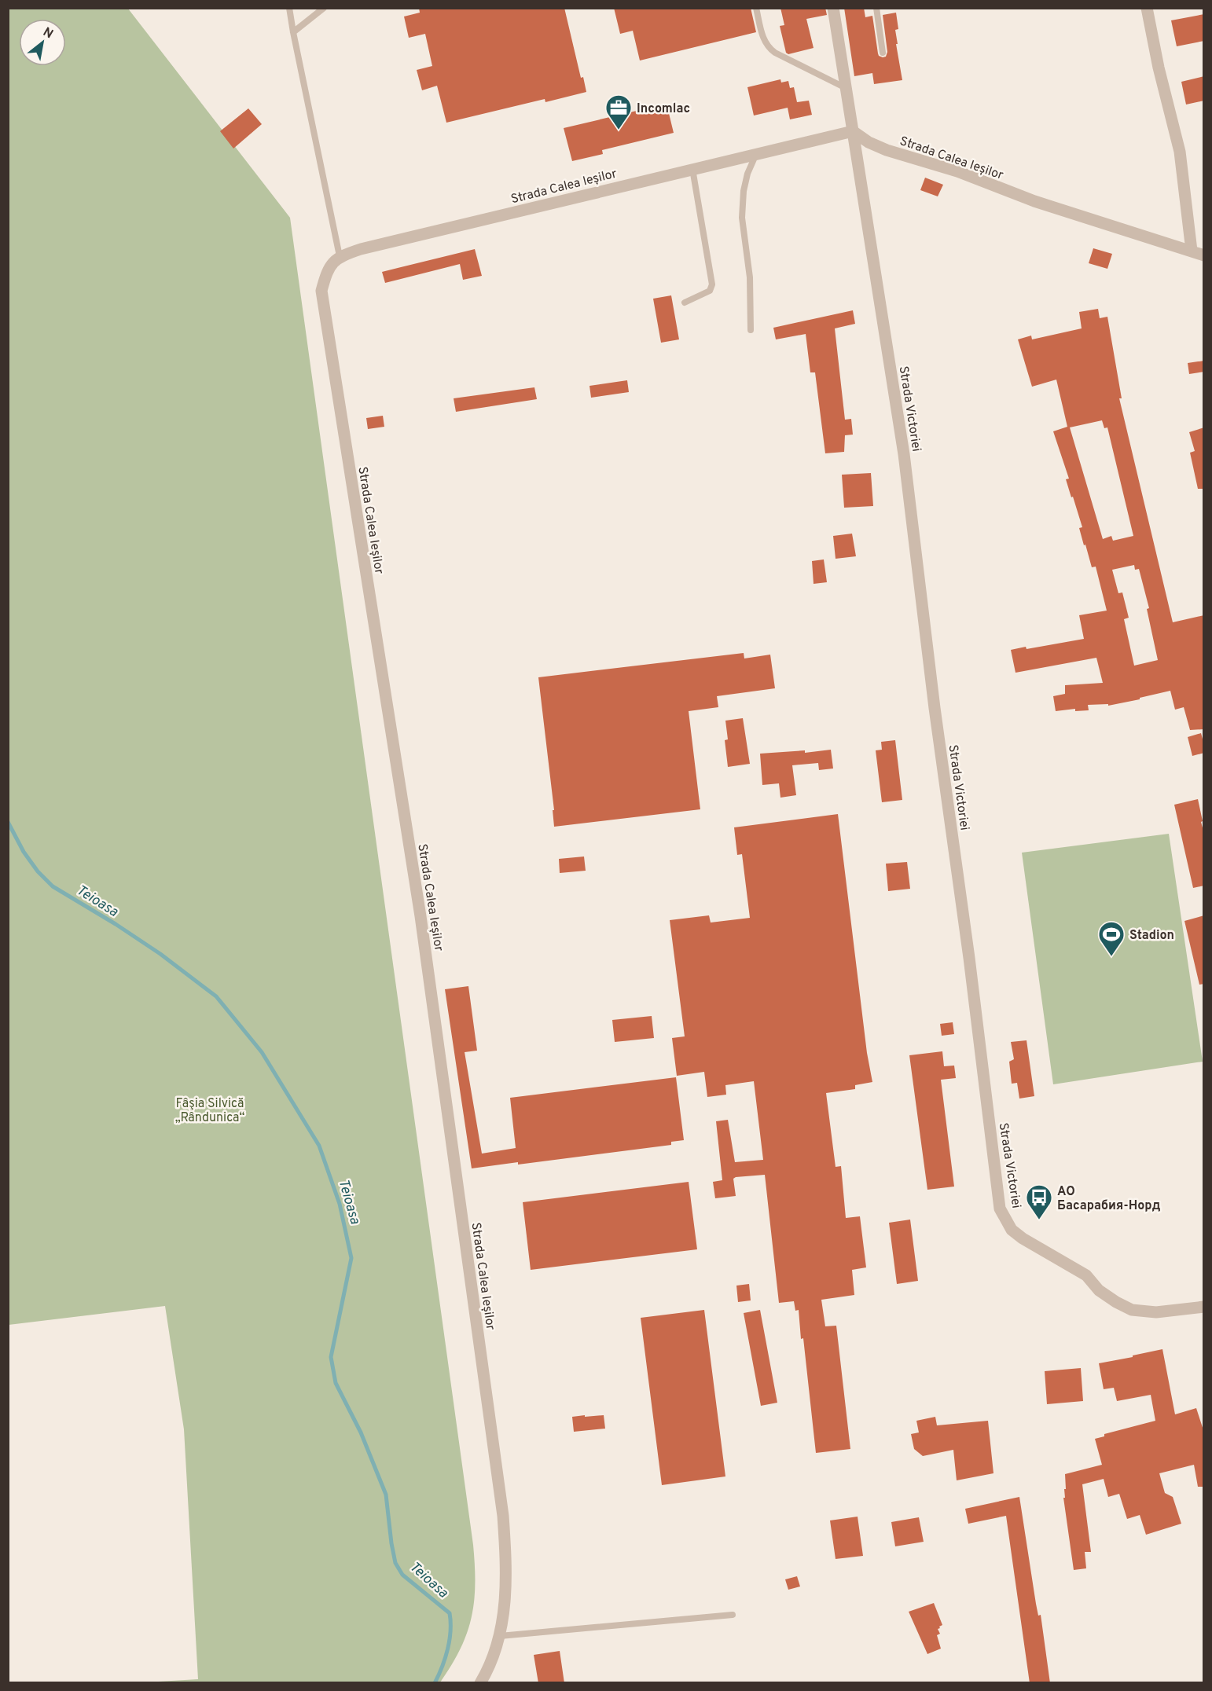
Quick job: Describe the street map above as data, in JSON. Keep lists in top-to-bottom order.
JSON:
{
  "streets": {
    "street": ["Strada Calea Ieșilor", "Strada Victoriei"]
  },
  "crossings": [
    ["Strada Calea Ieșilor", "Strada Victoriei"]
  ],
  "water": ["Teioasa"],
  "parks": ["Fâşia Silvică „Rândunica“"],
  "places": {
    "office": ["Incomlac"],
    "sports": ["Stadion"],
    "bus stop": ["АО Басарабия-Норд"]
  },
  "north": "top right"
}
